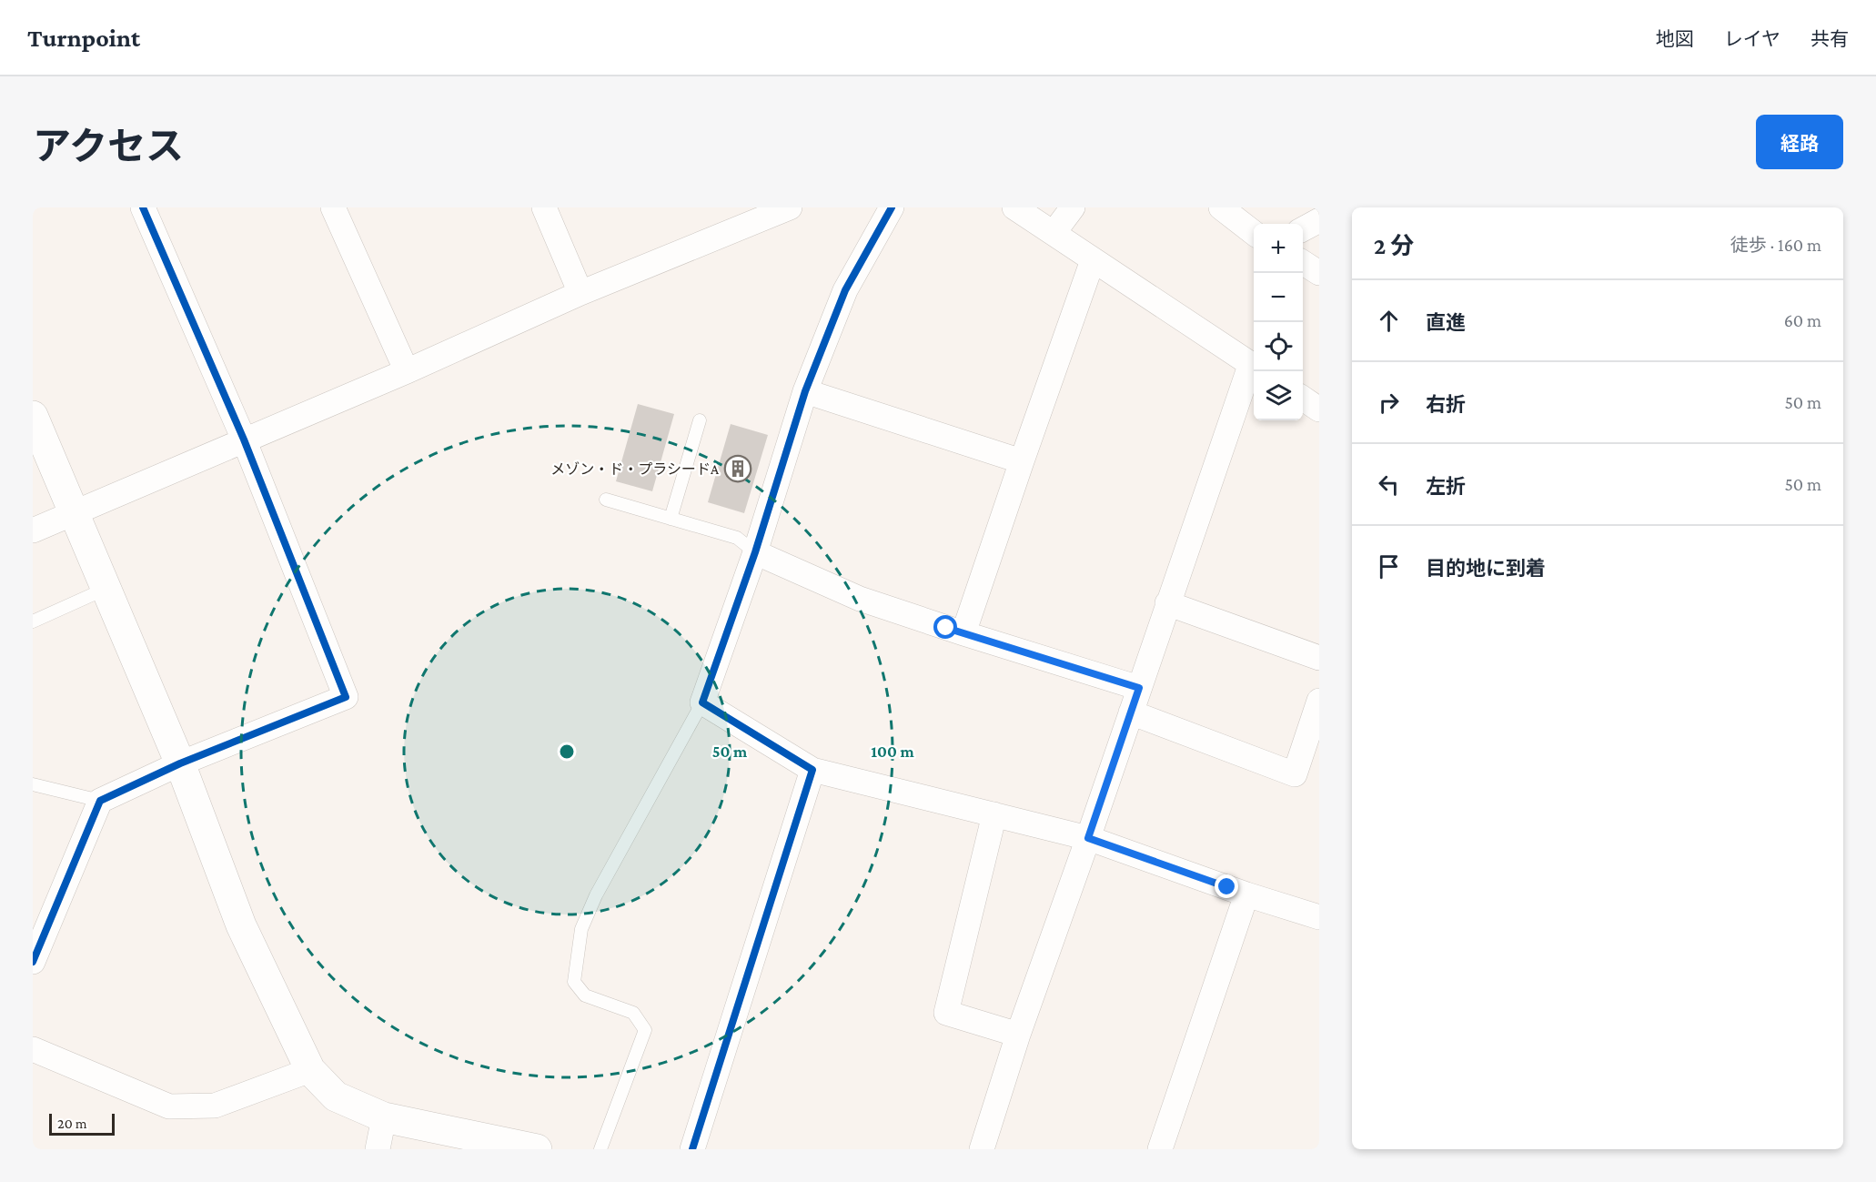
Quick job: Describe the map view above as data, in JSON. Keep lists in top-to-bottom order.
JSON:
{
  "places": {
    "building": ["メゾン・ド・プラシードA"]
  },
  "scale_bar": "20 m",
  "page": {
    "header": "Turnpoint",
    "nav": ["地図", "レイヤ", "共有"],
    "title": "アクセス",
    "buttons": "経路",
    "heading": ["2 分", "徒歩 · 160 m"],
    "map_buttons": ["+", "−"],
    "list": [
      ["直進", "60 m"],
      ["右折", "50 m"],
      ["左折", "50 m"],
      "目的地に到着"
    ],
    "scale": "20 m"
  },
  "rings": ["50 m", "100 m"]
}
